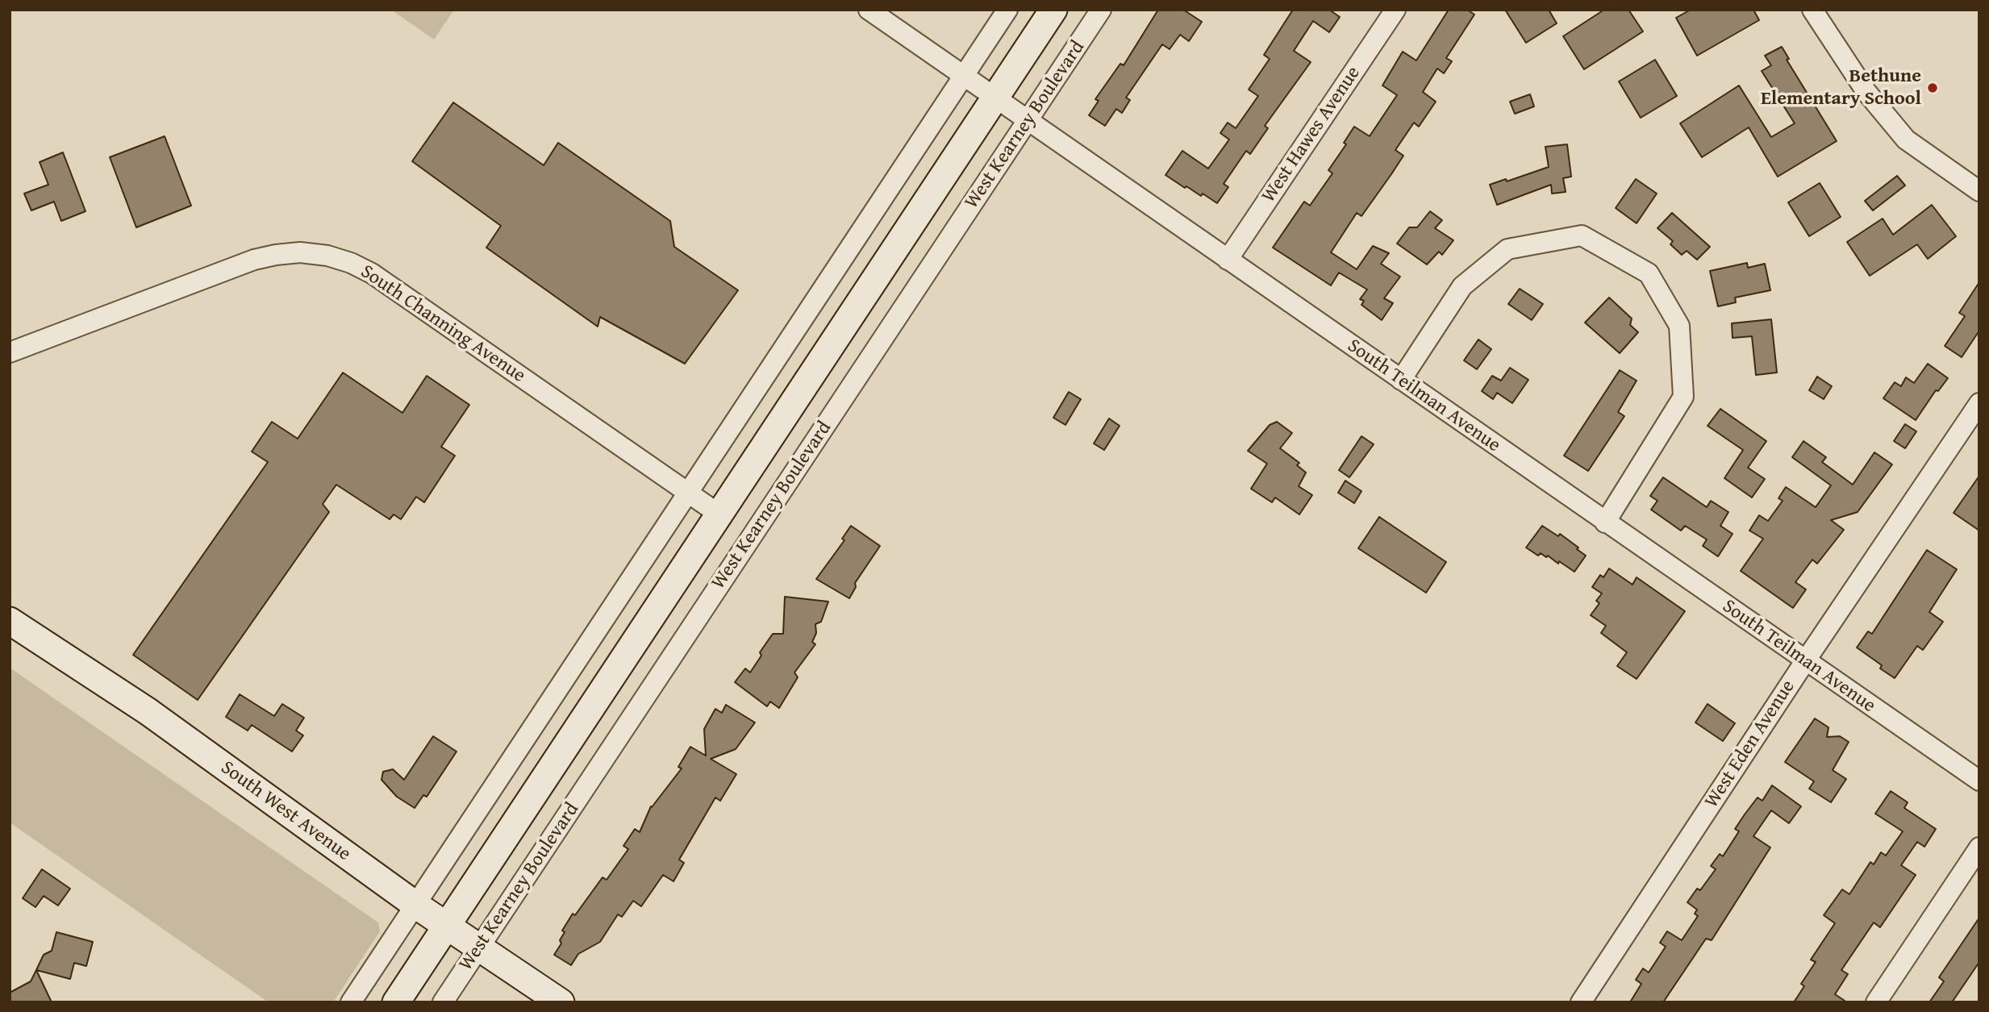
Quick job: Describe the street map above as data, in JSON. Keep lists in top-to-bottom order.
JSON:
{
  "streets": {
    "main road": ["West Kearney Boulevard", "South West Avenue"],
    "street": [
      "West Hawes Avenue",
      "South Channing Avenue",
      "South Teilman Avenue",
      "West Eden Avenue"
    ]
  },
  "crossings": [
    ["West Kearney Boulevard", "South Channing Avenue"],
    ["West Kearney Boulevard", "South Teilman Avenue"],
    ["West Kearney Boulevard", "South West Avenue"],
    ["West Hawes Avenue", "South Teilman Avenue"],
    ["South Teilman Avenue", "West Eden Avenue"]
  ],
  "places": ["Bethune Elementary School"]
}
